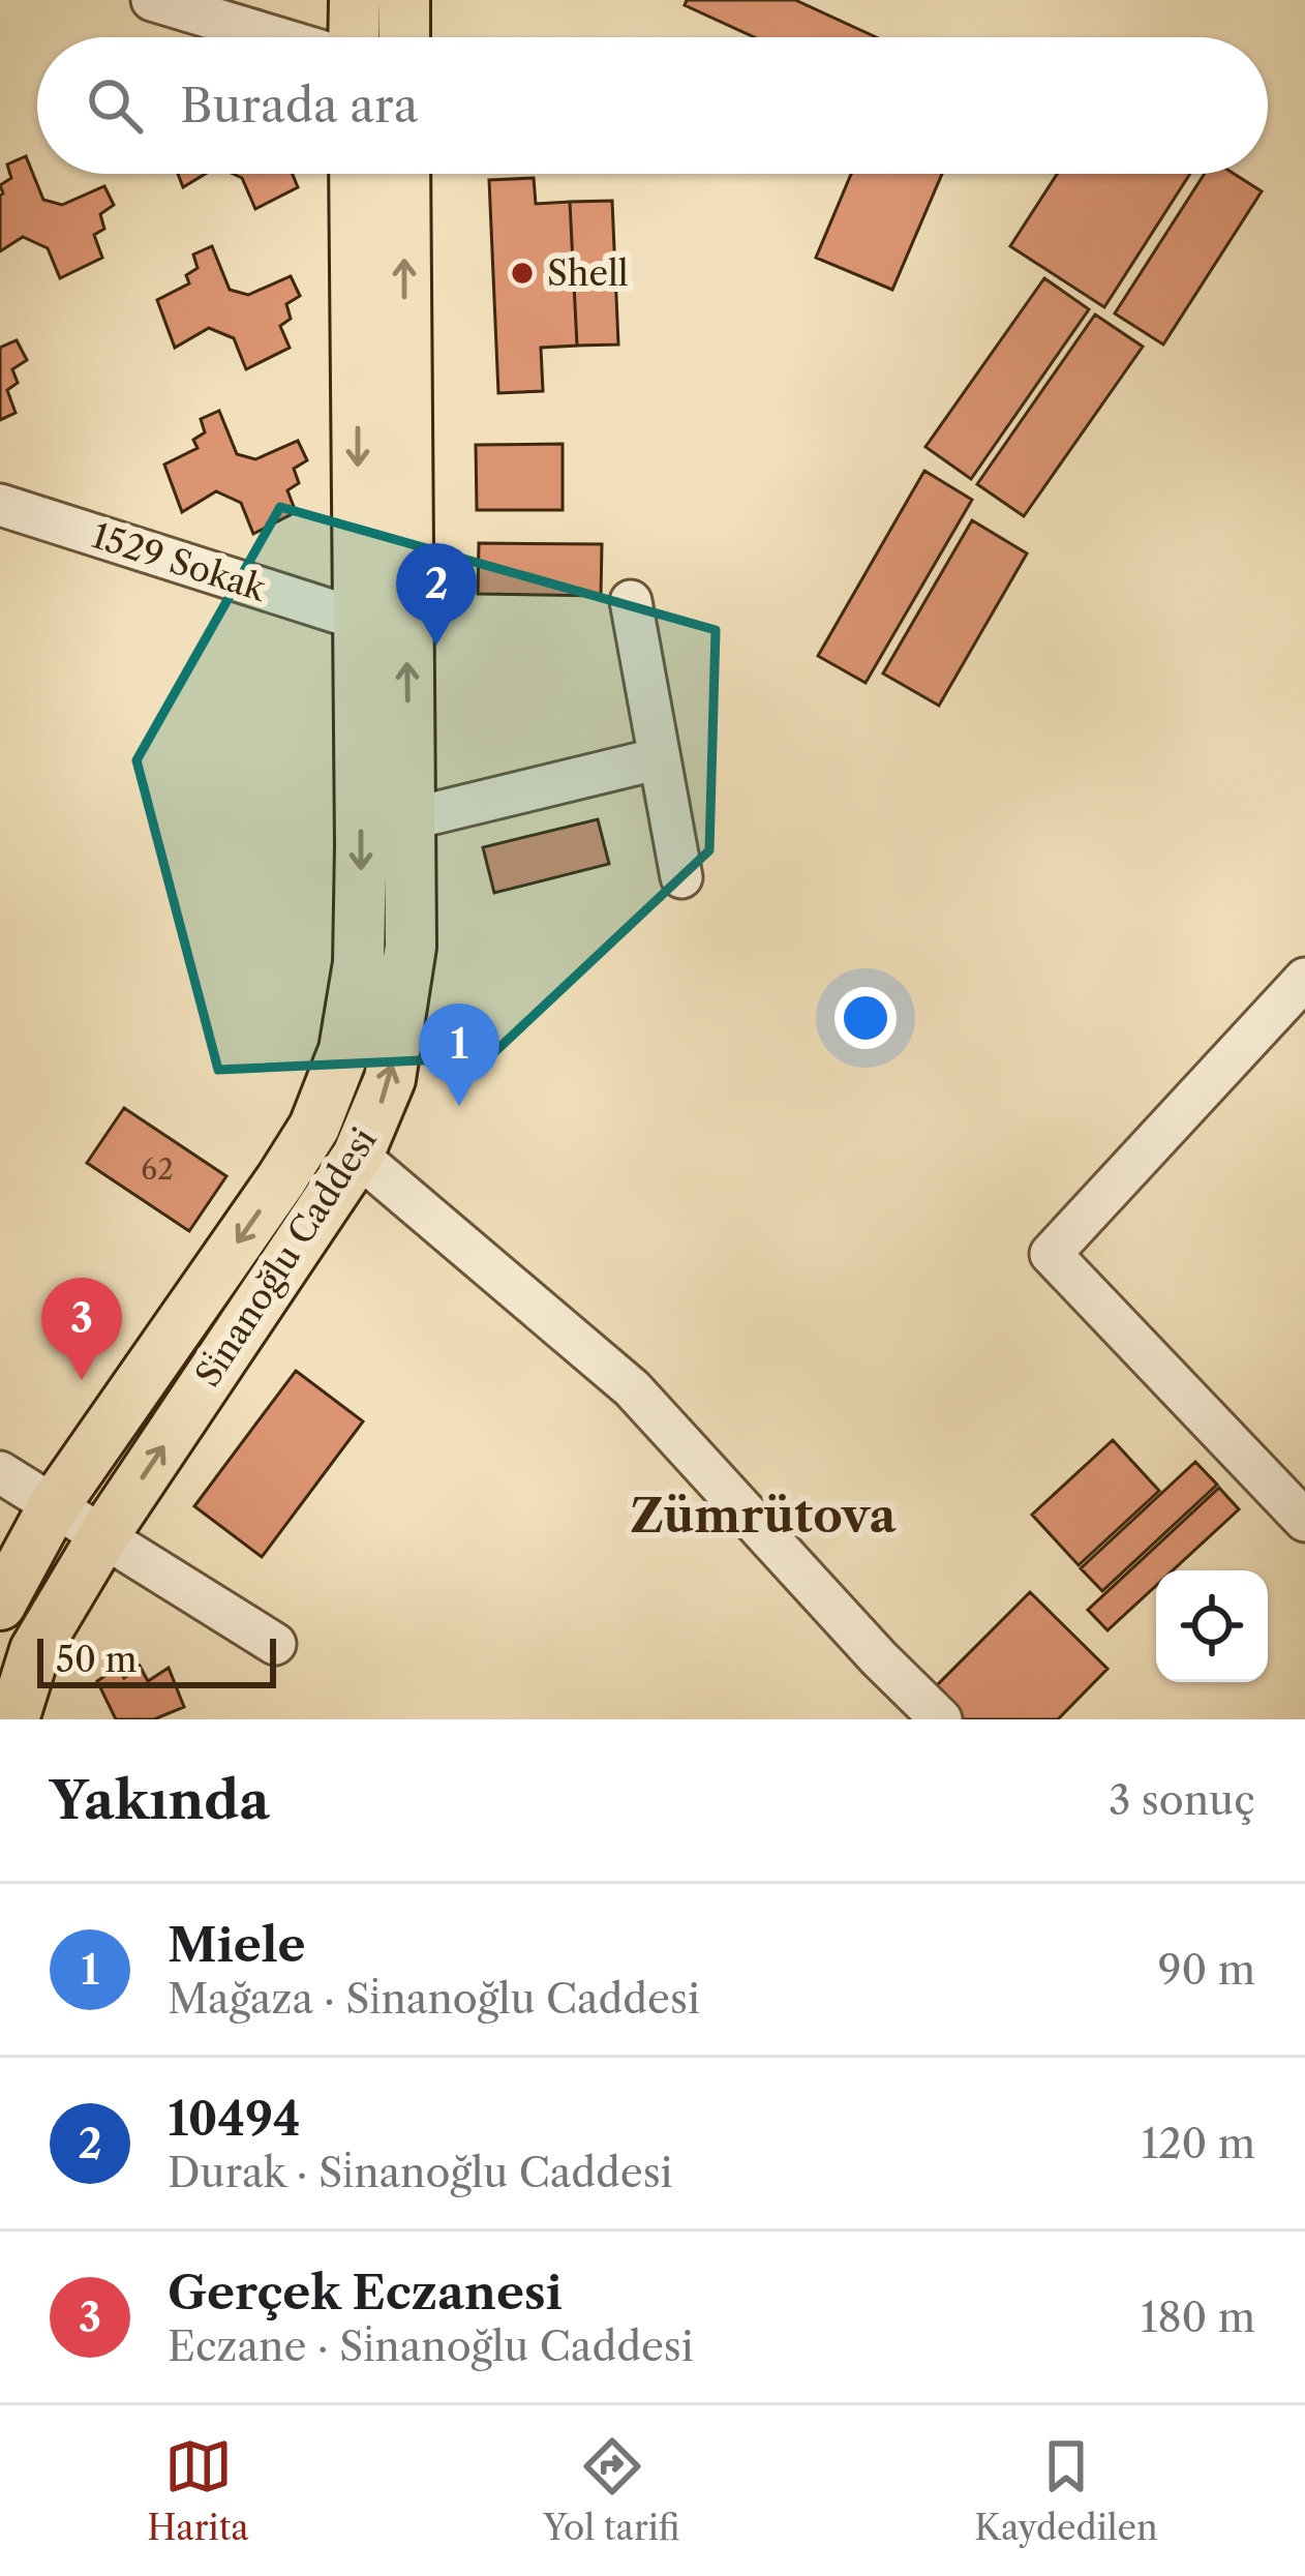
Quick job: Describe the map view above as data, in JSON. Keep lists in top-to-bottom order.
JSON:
{
  "streets": {
    "main road": ["Si̇nanoğlu Caddesi"],
    "street": ["1529 Sokak"]
  },
  "crossings": [
    ["1529 Sokak", "Si̇nanoğlu Caddesi"]
  ],
  "districts": ["Zümrütova"],
  "places": ["Shell"],
  "house_numbers": ["62"],
  "scale_bar": "50 m",
  "page": {
    "search": "Burada ara",
    "pins": ["2", "1", "3"],
    "scale": "50 m",
    "heading": ["Yakında", "3 sonuç"],
    "list": [
      {
        "mark": "1",
        "name": "Miele",
        "note": "Mağaza · Si̇nanoğlu Caddesi",
        "value": "90 m"
      },
      {
        "mark": "2",
        "name": "10494",
        "note": "Durak · Si̇nanoğlu Caddesi",
        "value": "120 m"
      },
      {
        "mark": "3",
        "name": "Gerçek Eczanesi",
        "note": "Eczane · Si̇nanoğlu Caddesi",
        "value": "180 m"
      }
    ],
    "nav": ["Harita", "Yol tarifi", "Kaydedilen"]
  }
}
